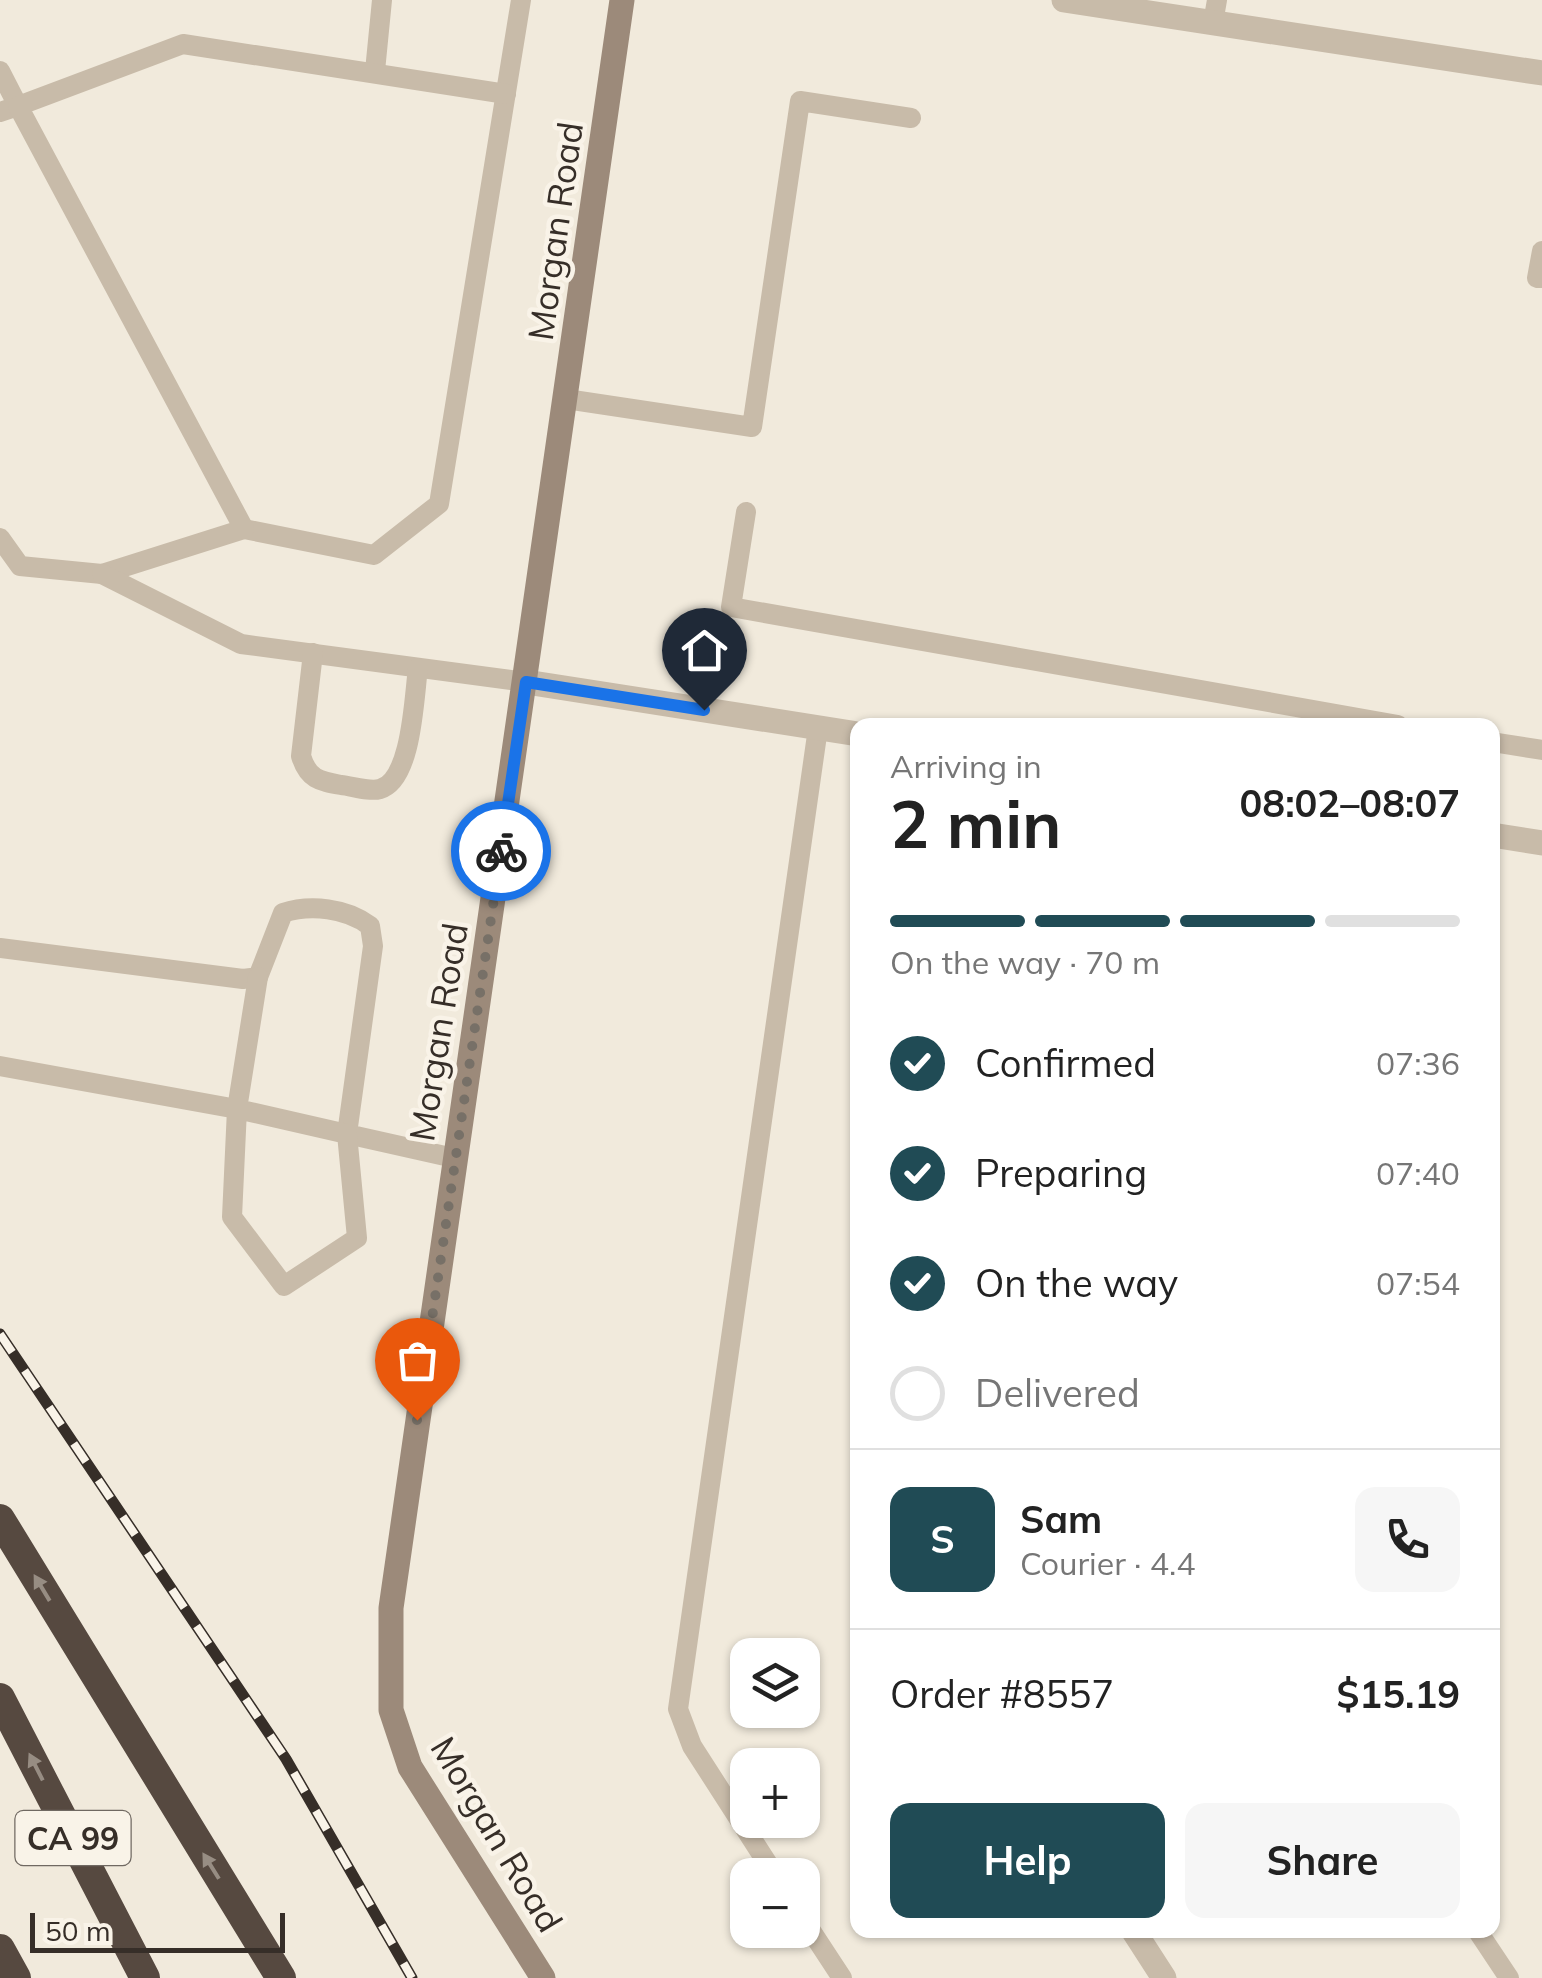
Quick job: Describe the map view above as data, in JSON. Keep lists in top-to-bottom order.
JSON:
{
  "streets": {
    "highway": ["CA 99"],
    "street": ["Morgan Road"]
  },
  "scale_bar": "50 m",
  "page": {
    "heading": ["2 min", "Arriving in", "08:02–08:07"],
    "panel": [
      "Sam",
      "Courier · 4.4",
      "Order #8557",
      "$15.19"
    ],
    "bar": "On the way · 70 m",
    "list": [
      ["Confirmed", "07:36"],
      ["Preparing", "07:40"],
      ["On the way", "07:54"],
      "Delivered"
    ],
    "round": "S",
    "map_buttons": ["+", "−"],
    "buttons": ["Help", "Share"],
    "scale": "50 m"
  }
}
